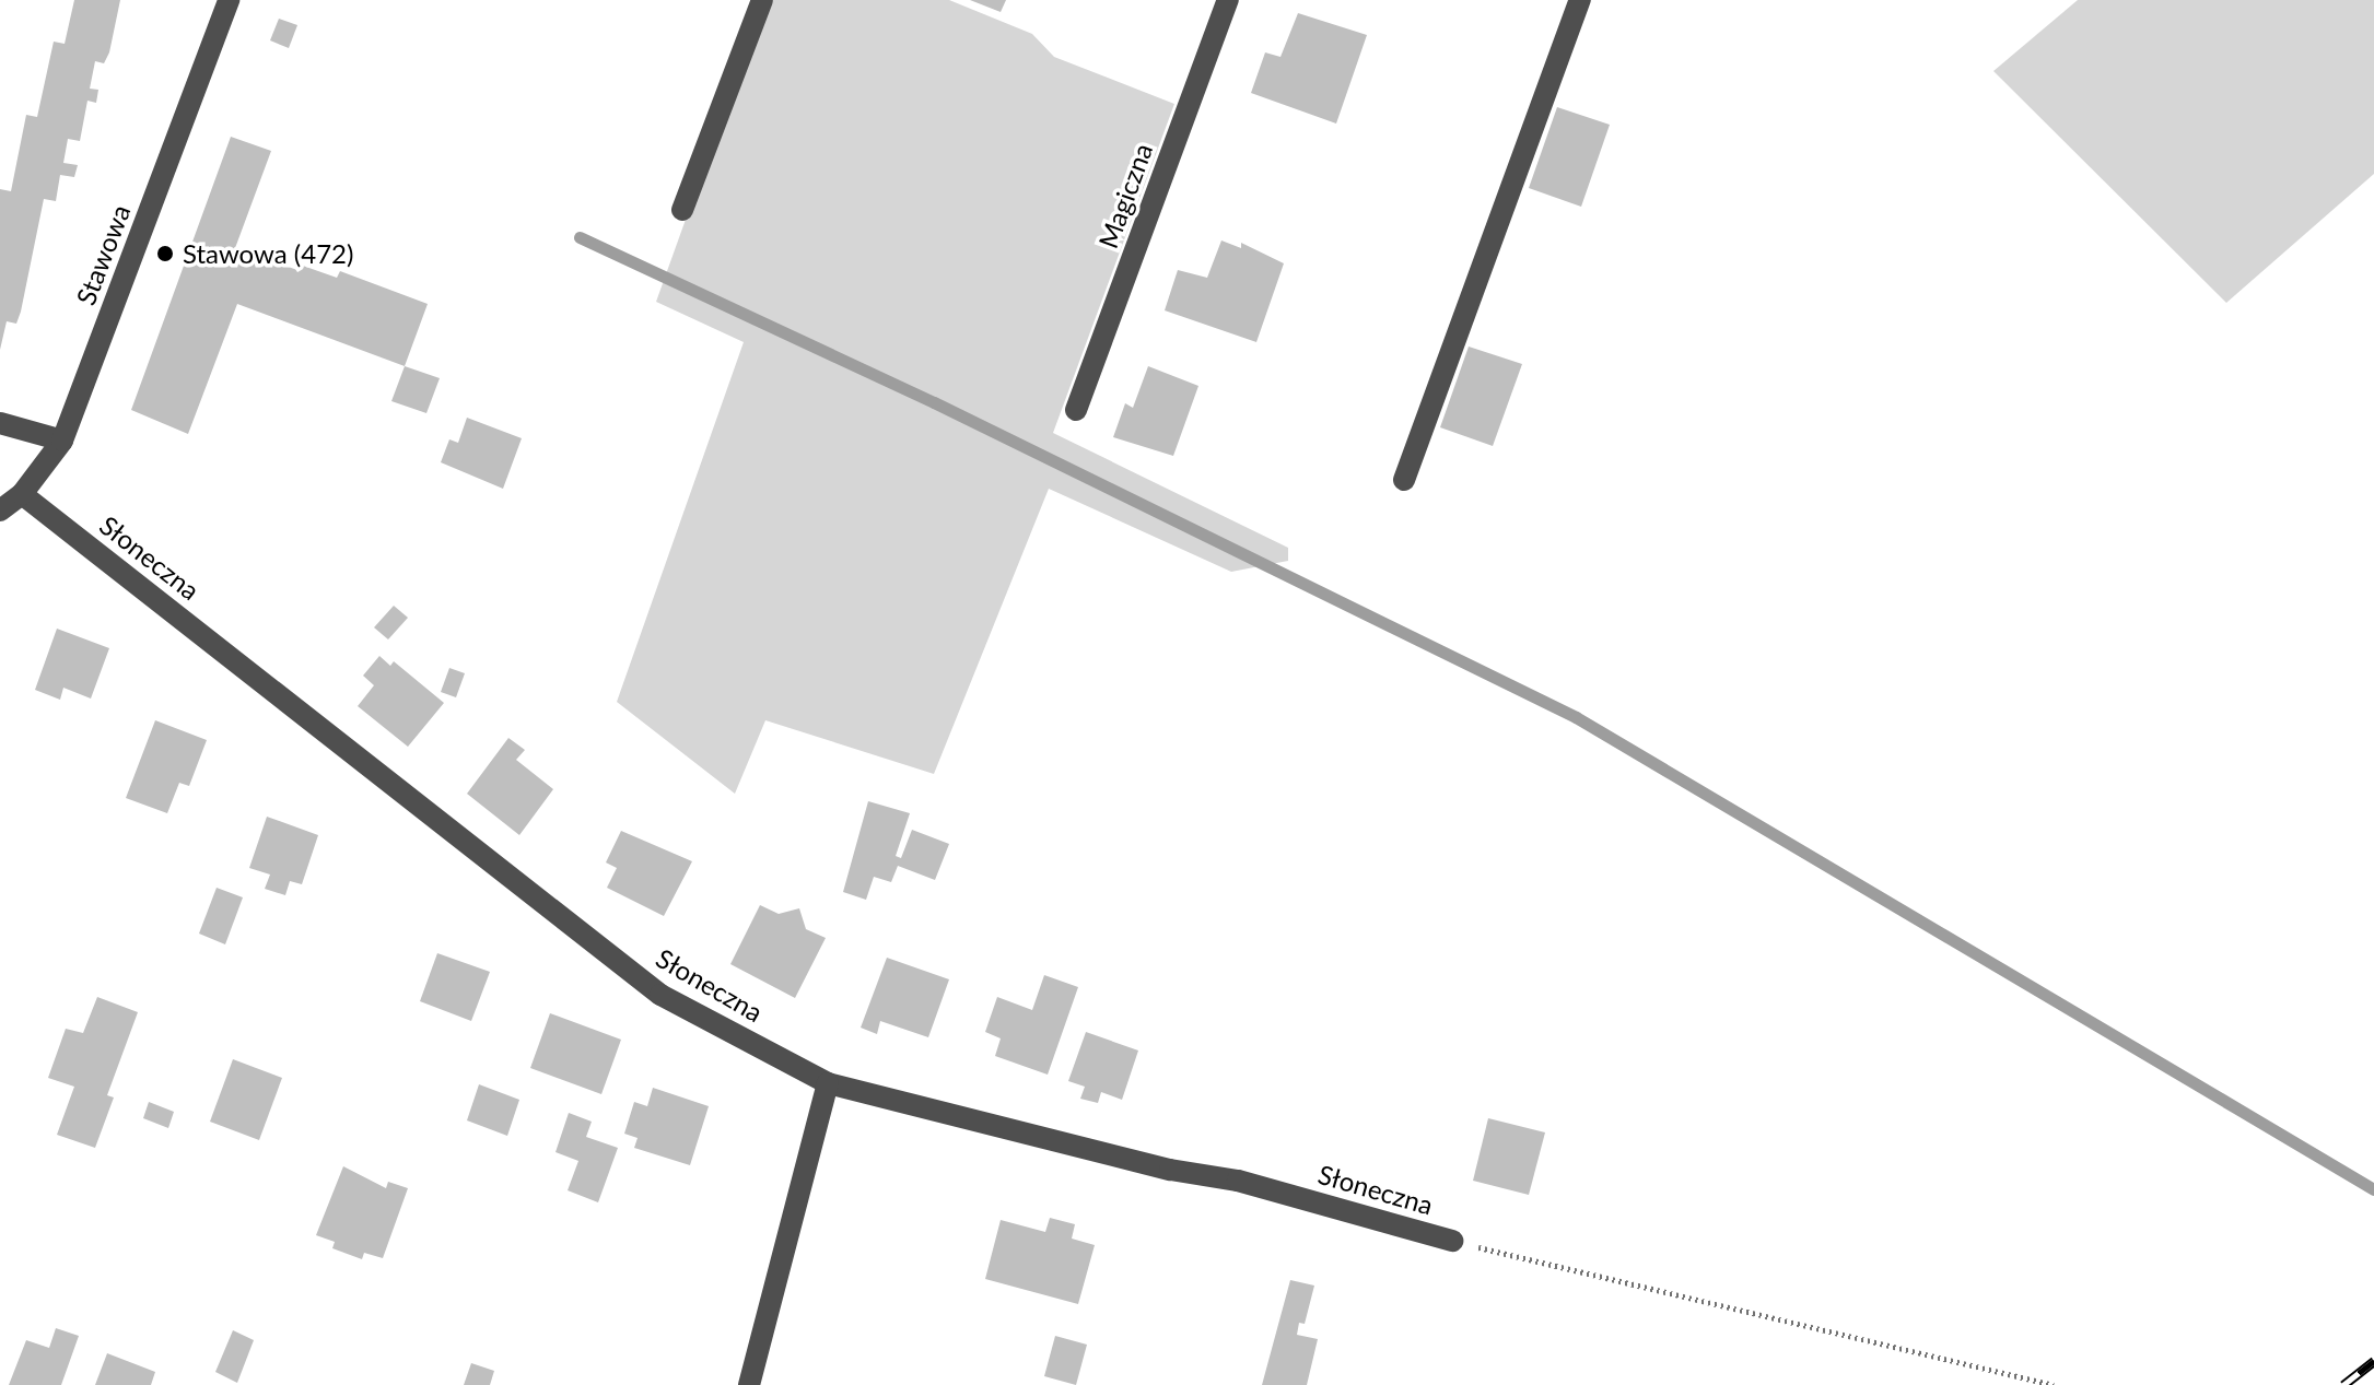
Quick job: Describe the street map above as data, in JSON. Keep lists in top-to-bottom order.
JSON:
{
  "streets": {
    "street": ["Magiczna", "Stawowa", "Słoneczna"]
  },
  "crossings": [
    ["Stawowa", "Słoneczna"]
  ],
  "places": ["Stawowa (472)"]
}
